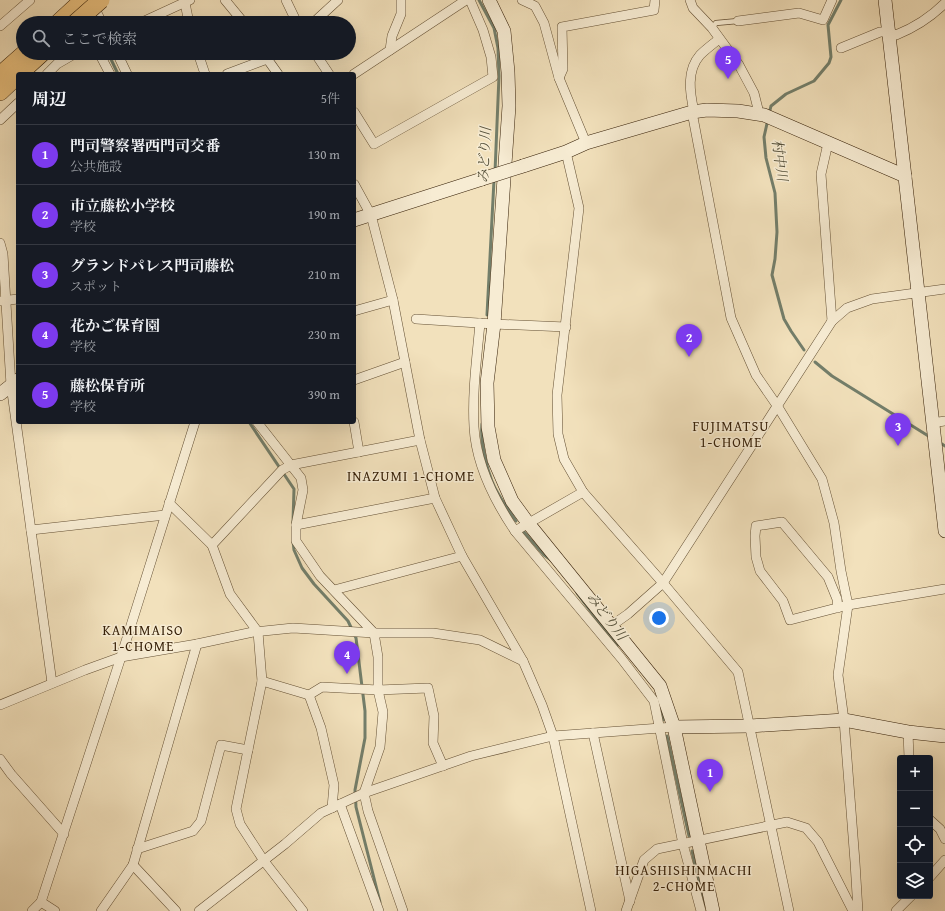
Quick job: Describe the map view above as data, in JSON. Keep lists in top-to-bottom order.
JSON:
{
  "districts": [
    "FUJIMATSU 1-CHOME",
    "INAZUMI 1-CHOME",
    "KAMIMAISO 1-CHOME",
    "HIGASHISHINMACHI 2-CHOME"
  ],
  "water": ["みどり川", "村中川"],
  "page": {
    "search": "ここで検索",
    "pins": [
      "5",
      "2",
      "3",
      "4",
      "1"
    ],
    "heading": ["周辺", "5件"],
    "list": [
      {
        "mark": "1",
        "name": "門司警察署西門司交番",
        "note": "公共施設",
        "value": "130 m"
      },
      {
        "mark": "2",
        "name": "市立藤松小学校",
        "note": "学校",
        "value": "190 m"
      },
      {
        "mark": "3",
        "name": "グランドパレス門司藤松",
        "note": "スポット",
        "value": "210 m"
      },
      {
        "mark": "4",
        "name": "花かご保育園",
        "note": "学校",
        "value": "230 m"
      },
      {
        "mark": "5",
        "name": "藤松保育所",
        "note": "学校",
        "value": "390 m"
      }
    ],
    "map_buttons": ["+", "−"]
  }
}
